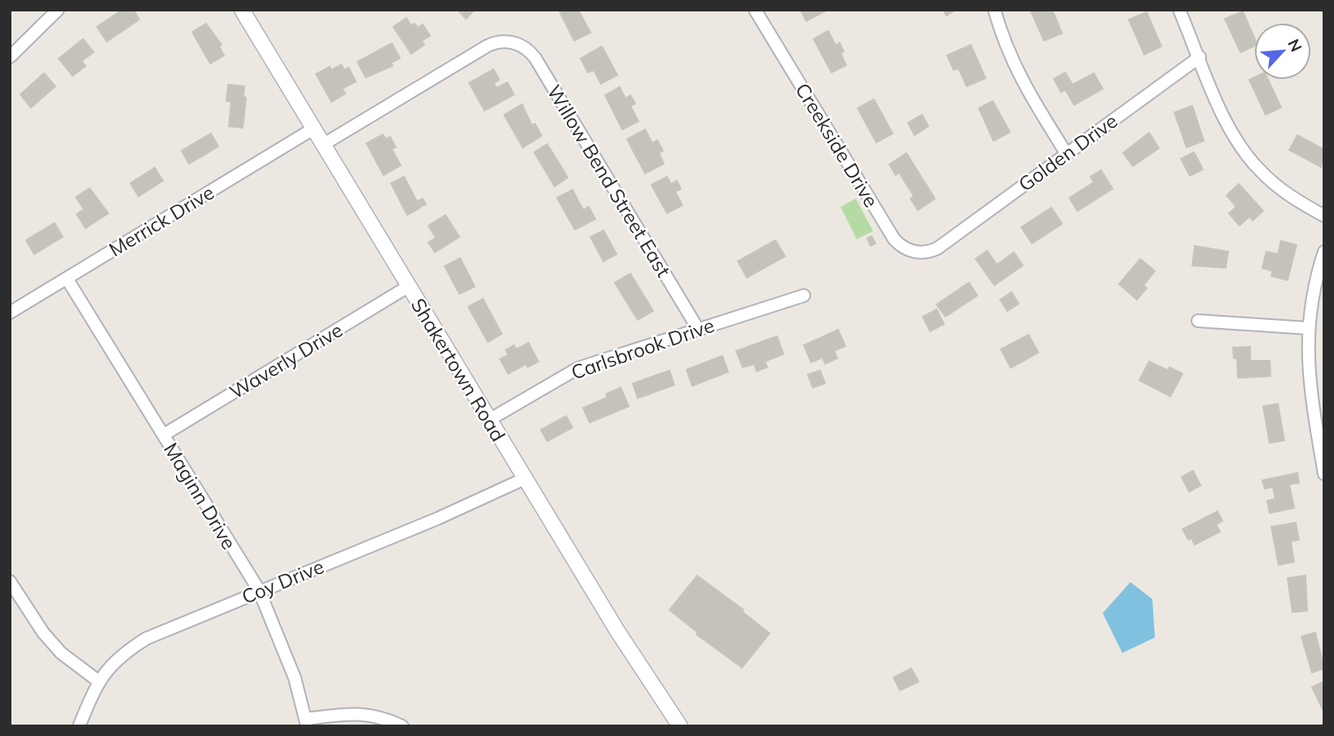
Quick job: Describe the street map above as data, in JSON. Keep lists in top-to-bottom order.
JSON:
{
  "streets": {
    "street": [
      "Creekside Drive",
      "Golden Drive",
      "Willow Bend Street East",
      "Merrick Drive",
      "Carlsbrook Drive",
      "Waverly Drive",
      "Shakertown Road",
      "Maginn Drive",
      "Coy Drive"
    ]
  },
  "crossings": [
    ["Creekside Drive", "Golden Drive"],
    ["Willow Bend Street East", "Carlsbrook Drive"],
    ["Willow Bend Street East", "Shakertown Road"],
    ["Merrick Drive", "Shakertown Road"],
    ["Merrick Drive", "Maginn Drive"],
    ["Carlsbrook Drive", "Shakertown Road"],
    ["Waverly Drive", "Shakertown Road"],
    ["Waverly Drive", "Maginn Drive"],
    ["Shakertown Road", "Coy Drive"],
    ["Maginn Drive", "Coy Drive"]
  ],
  "north": "top right"
}
